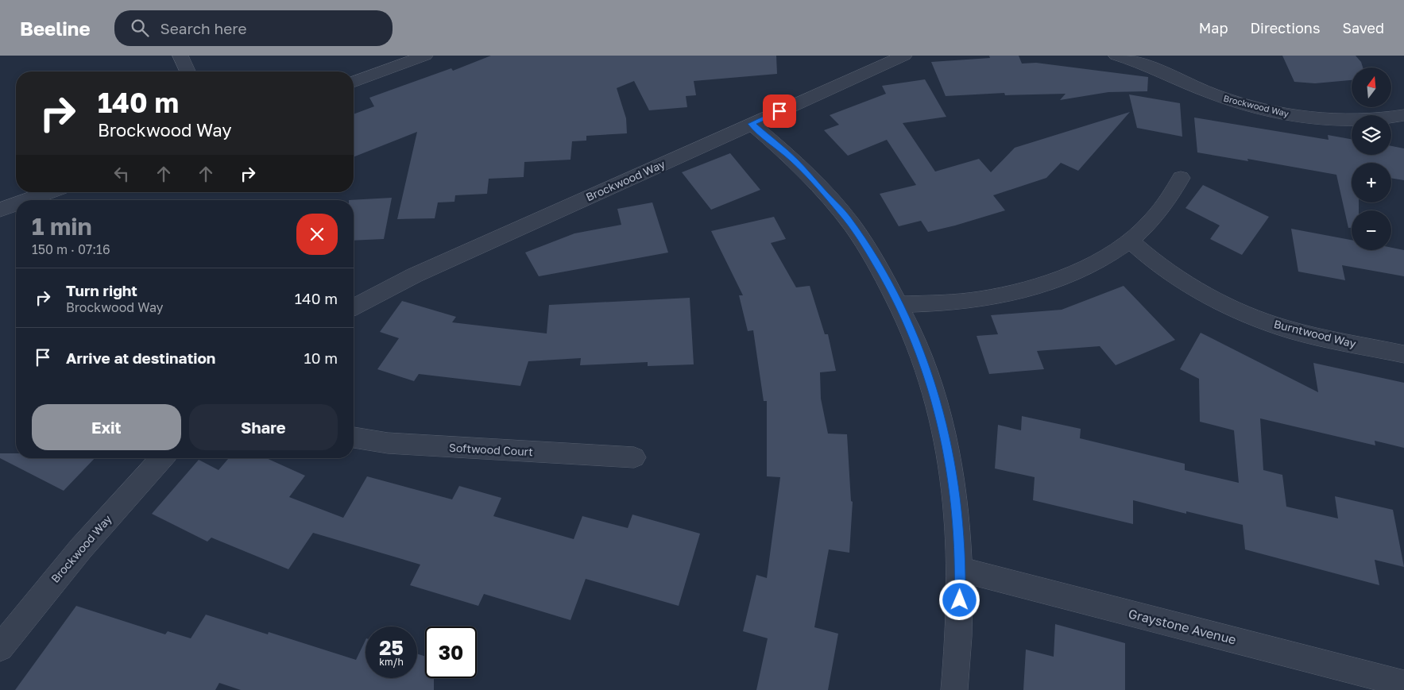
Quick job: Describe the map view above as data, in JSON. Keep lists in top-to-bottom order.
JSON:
{
  "streets": {
    "street": [
      "Brockwood Way",
      "Burntwood Way",
      "Softwood Court",
      "Graystone Avenue"
    ]
  },
  "north": "top",
  "page": {
    "header": "Beeline",
    "search": "Search here",
    "nav": ["Map", "Directions", "Saved"],
    "map_buttons": ["+", "−"],
    "turn": ["140 m", "Brockwood Way"],
    "heading": ["1 min", "150 m · 07:16"],
    "list": [
      {
        "name": "Turn right",
        "note": "Brockwood Way",
        "value": "140 m"
      },
      {
        "name": "Arrive at destination",
        "value": "10 m"
      }
    ],
    "buttons": ["Exit", "Share"],
    "speed": "25 km/h",
    "limit": "30"
  }
}
